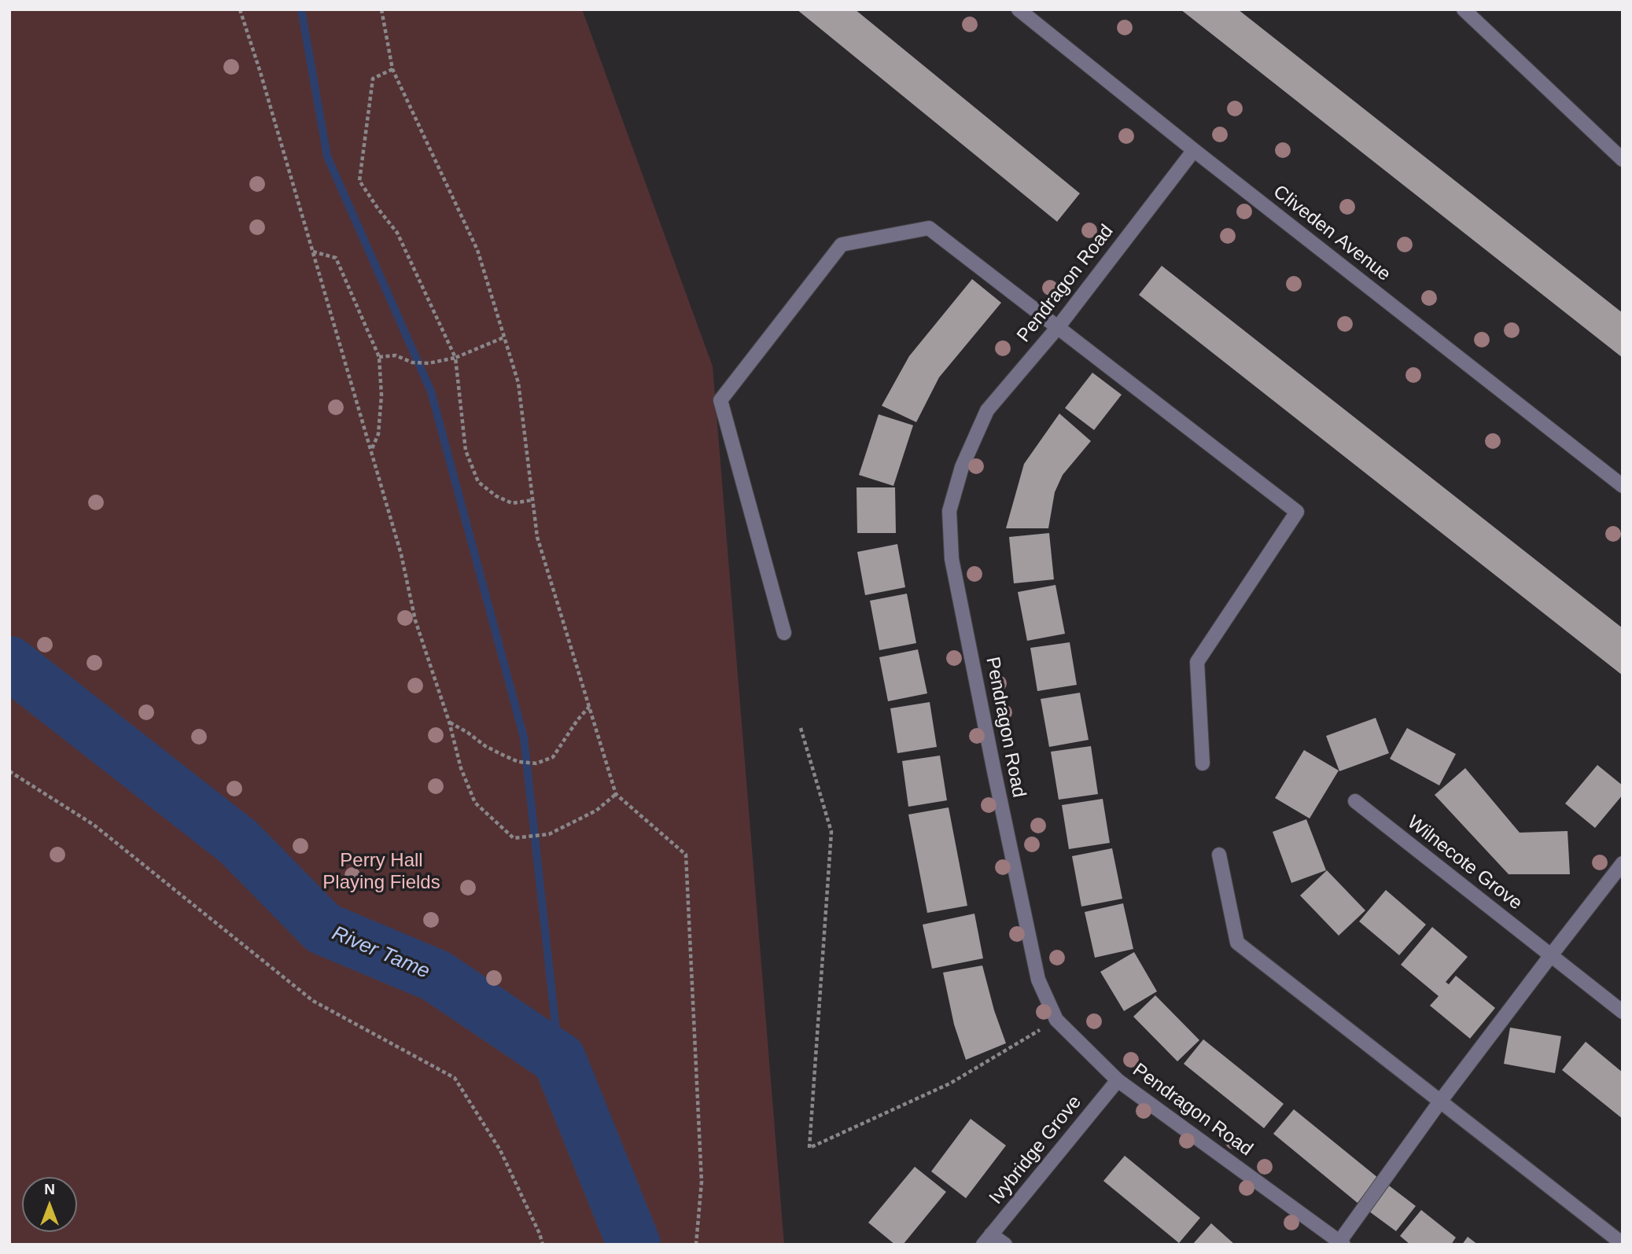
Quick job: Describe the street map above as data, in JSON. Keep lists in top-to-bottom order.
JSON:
{
  "streets": {
    "street": [
      "Cliveden Avenue",
      "Pendragon Road",
      "Wilnecote Grove",
      "Ivybridge Grove"
    ]
  },
  "crossings": [
    ["Cliveden Avenue", "Pendragon Road"],
    ["Pendragon Road", "Ivybridge Grove"]
  ],
  "water": ["River Tame"],
  "parks": ["Perry Hall Playing Fields"],
  "north": "top"
}
